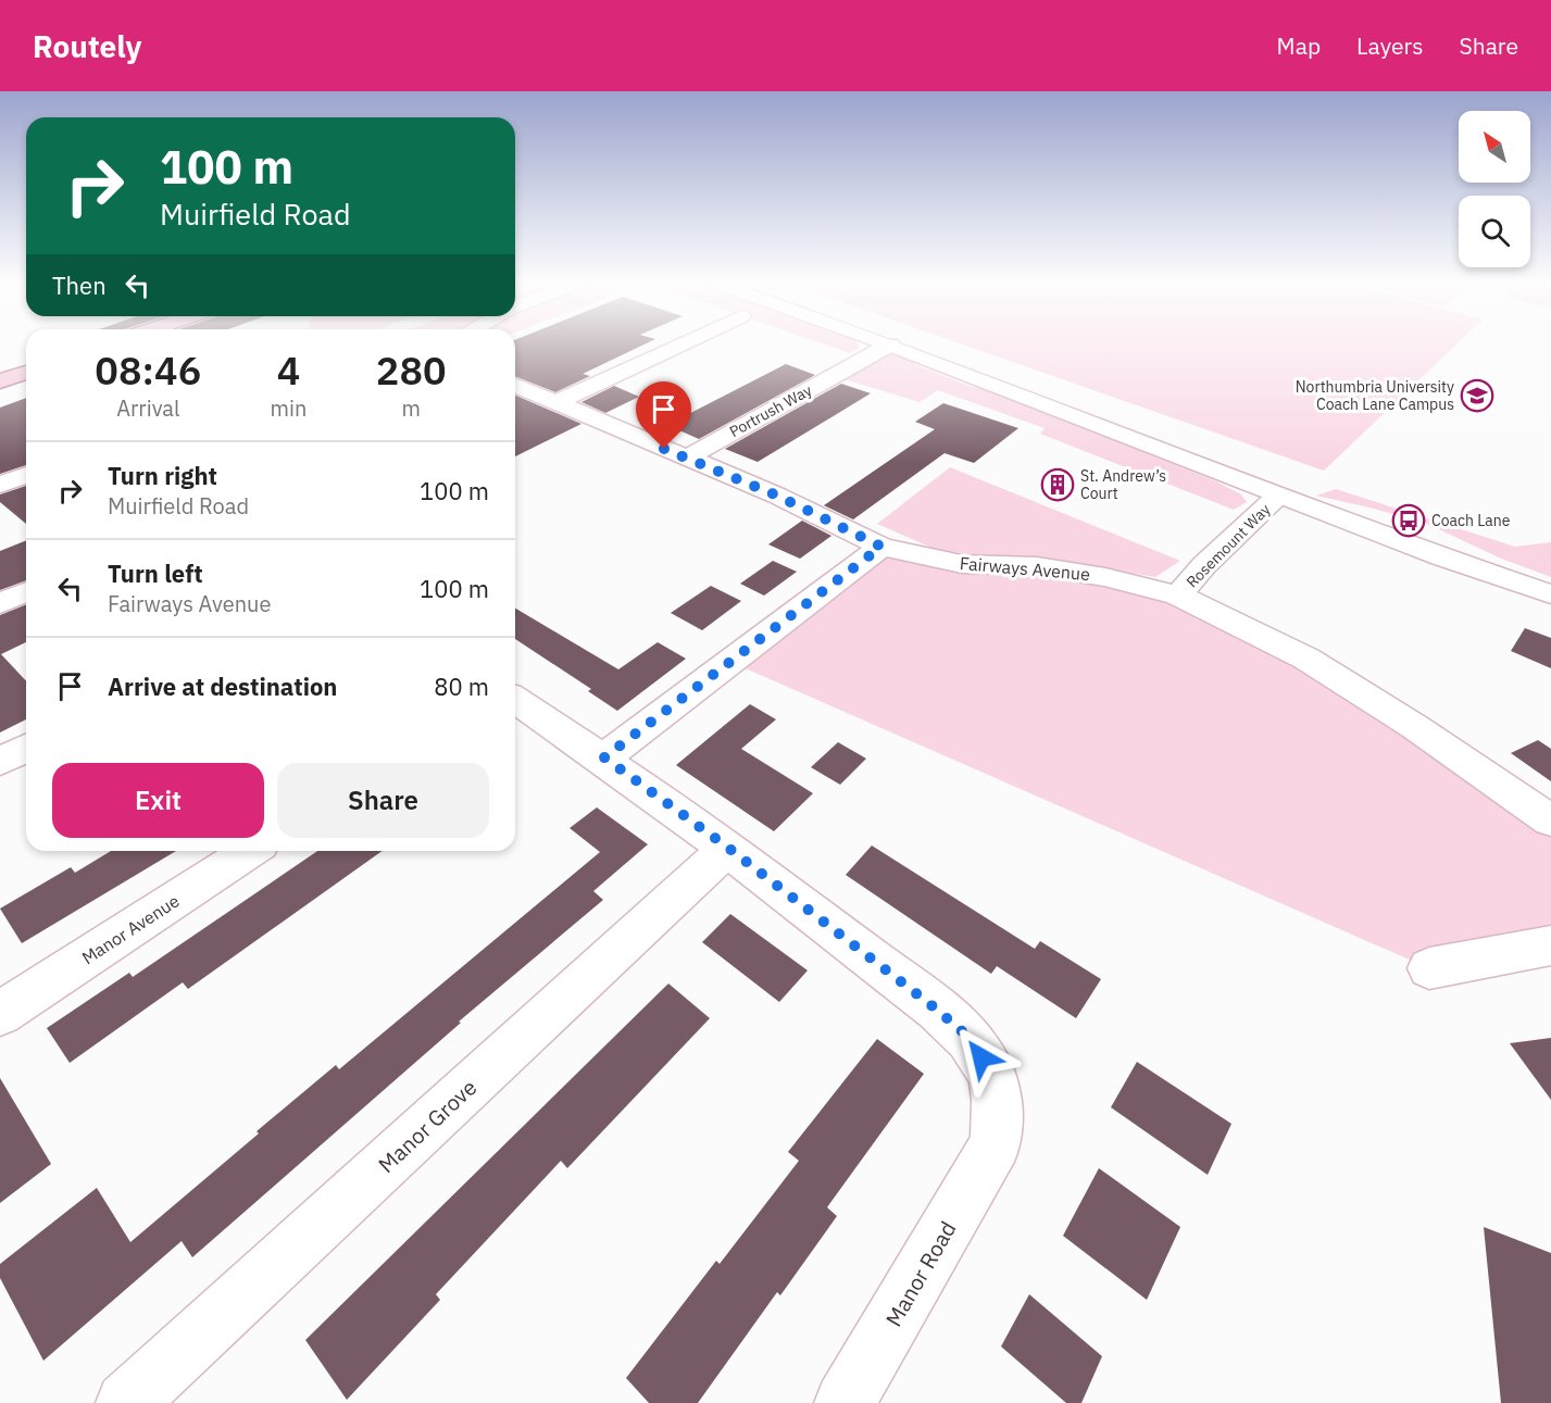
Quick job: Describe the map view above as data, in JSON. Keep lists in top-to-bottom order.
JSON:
{
  "streets": {
    "street": [
      "Portrush Way",
      "Rosemount Way",
      "Fairways Avenue",
      "Manor Avenue",
      "Manor Grove",
      "Manor Road"
    ]
  },
  "crossings": [
    ["Portrush Way", "Fairways Avenue"],
    ["Rosemount Way", "Fairways Avenue"],
    ["Manor Grove", "Manor Road"]
  ],
  "places": {
    "school or university": ["Northumbria University Coach Lane Campus"],
    "building": ["St. Andrew’s Court"],
    "bus stop": ["Coach Lane"]
  },
  "north": "top left",
  "page": {
    "header": "Routely",
    "nav": ["Map", "Layers", "Share"],
    "turn": ["100 m", "Muirfield Road"],
    "then": "Then",
    "eta": [
      "08:46",
      "Arrival",
      "4",
      "min",
      "280",
      "m"
    ],
    "list": [
      {
        "name": "Turn right",
        "note": "Muirfield Road",
        "value": "100 m"
      },
      {
        "name": "Turn left",
        "note": "Fairways Avenue",
        "value": "100 m"
      },
      {
        "name": "Arrive at destination",
        "value": "80 m"
      }
    ],
    "buttons": ["Exit", "Share"]
  }
}
